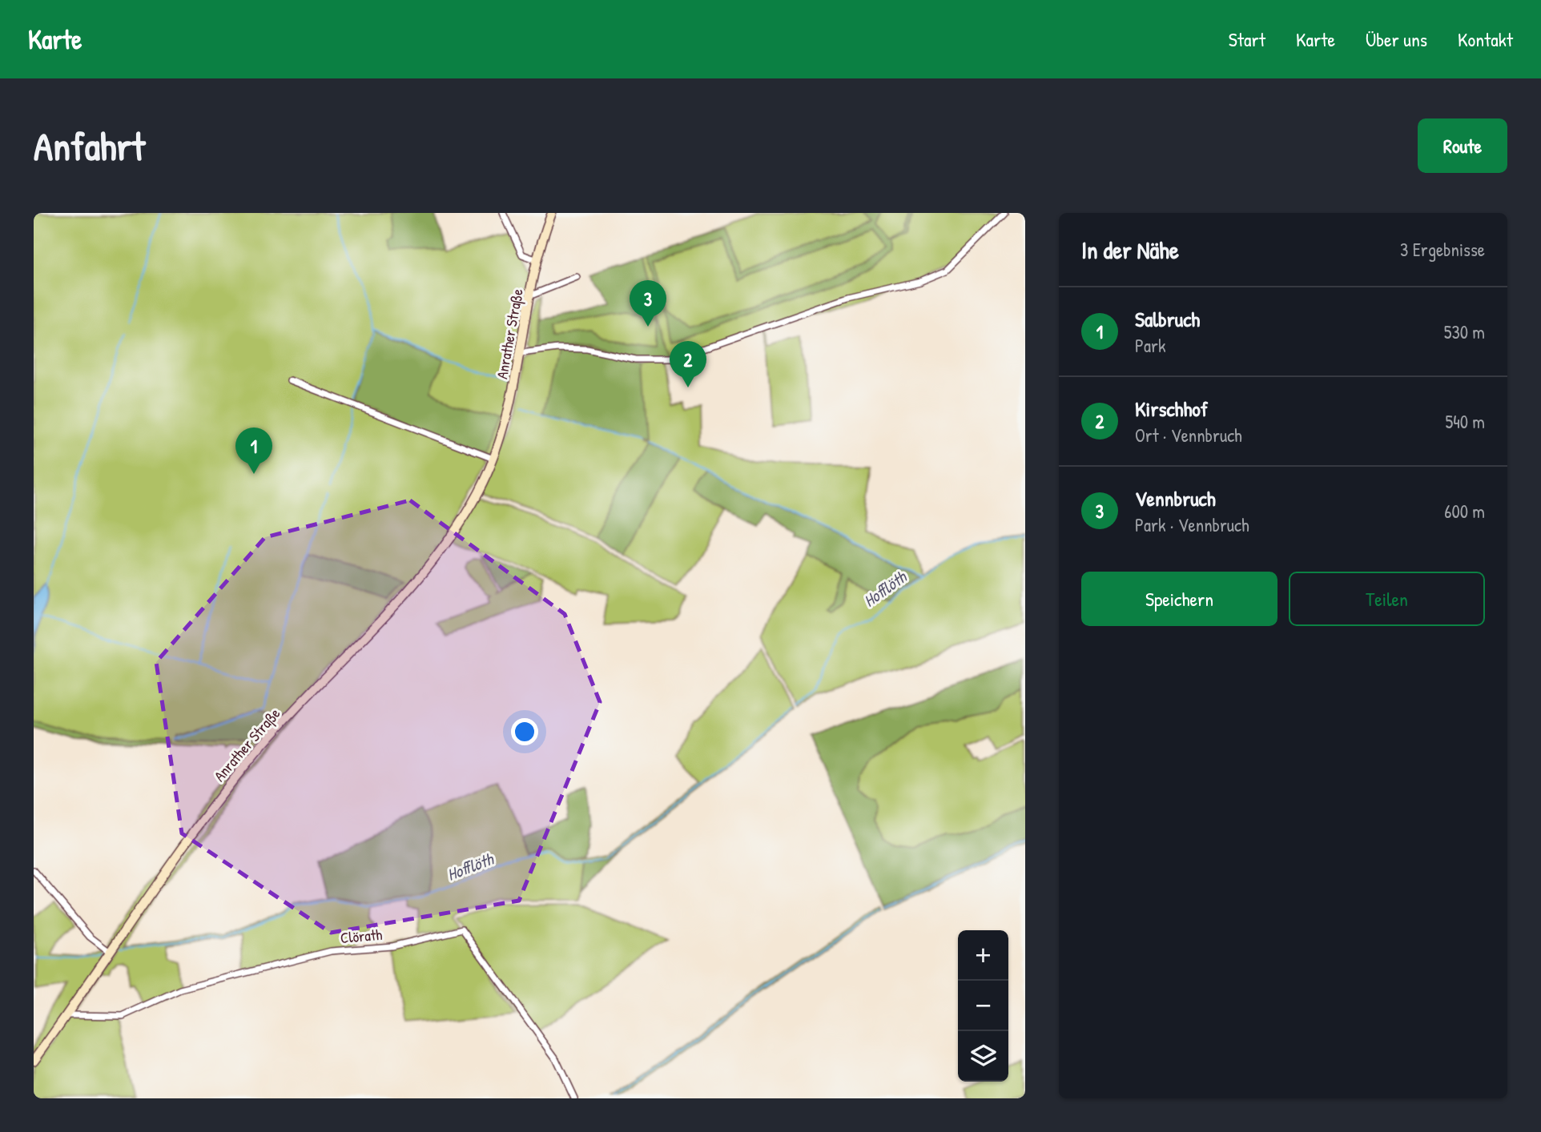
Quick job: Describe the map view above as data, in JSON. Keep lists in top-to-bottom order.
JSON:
{
  "streets": {
    "main road": ["Anrather Straße"],
    "street": ["Clörath"]
  },
  "crossings": [
    ["Anrather Straße", "Clörath"]
  ],
  "water": ["Hofflöth"],
  "page": {
    "header": "Karte",
    "nav": [
      "Start",
      "Karte",
      "Über uns",
      "Kontakt"
    ],
    "buttons": [
      "Route",
      ["Speichern", "Teilen"]
    ],
    "title": "Anfahrt",
    "heading": ["In der Nähe", "3 Ergebnisse"],
    "pins": ["3", "2", "1"],
    "list": [
      {
        "mark": "1",
        "name": "Salbruch",
        "note": "Park",
        "value": "530 m"
      },
      {
        "mark": "2",
        "name": "Kirschhof",
        "note": "Ort · Vennbruch",
        "value": "540 m"
      },
      {
        "mark": "3",
        "name": "Vennbruch",
        "note": "Park · Vennbruch",
        "value": "600 m"
      }
    ],
    "map_buttons": ["+", "−"]
  }
}
